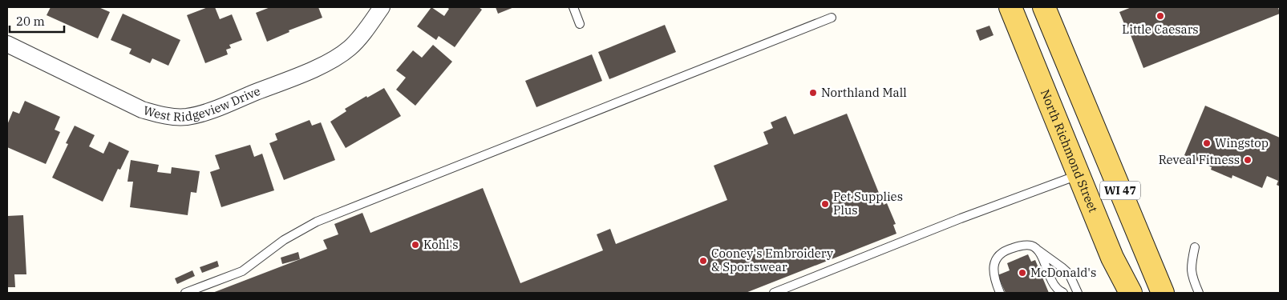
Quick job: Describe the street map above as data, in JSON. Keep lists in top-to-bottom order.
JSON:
{
  "streets": {
    "main road": ["North Richmond Street", "WI 47"],
    "street": ["West Ridgeview Drive"]
  },
  "places": [
    "Little Caesars",
    "Northland Mall",
    "Wingstop",
    "Reveal Fitness",
    "Pet Supplies Plus",
    "Kohl's",
    "Cooney's Embroidery & Sportswear",
    "McDonald's"
  ],
  "scale_bar": "20 m"
}
